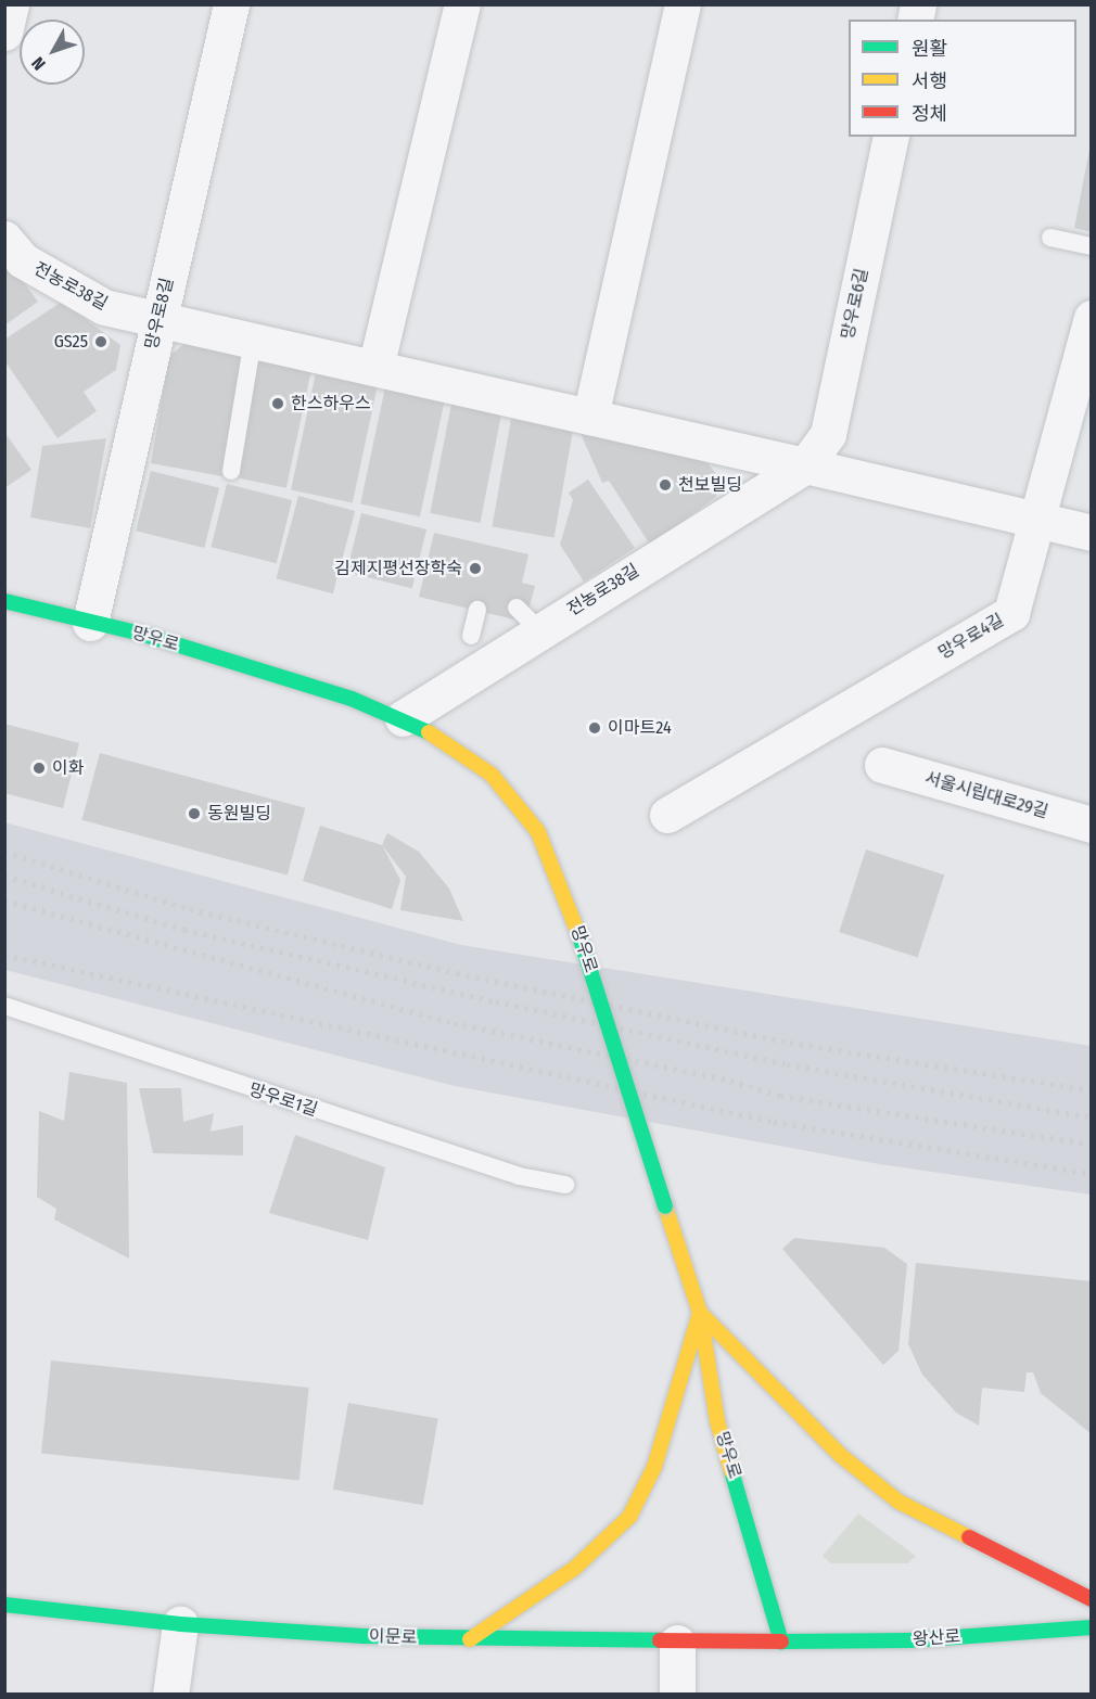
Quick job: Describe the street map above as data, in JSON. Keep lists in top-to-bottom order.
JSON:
{
  "streets": {
    "main road": ["망우로", "이문로", "왕산로"],
    "street": [
      "전농로38길",
      "망우로6길",
      "망우로8길",
      "망우로4길",
      "서울시립대로29길"
    ],
    "lane": ["망우로1길"]
  },
  "crossings": [
    ["전농로38길", "망우로6길"],
    ["전농로38길", "망우로8길"],
    ["전농로38길", "망우로4길"],
    ["전농로38길", "망우로"],
    ["망우로8길", "망우로"],
    ["망우로", "이문로"],
    ["망우로", "왕산로"],
    ["이문로", "왕산로"]
  ],
  "places": [
    "GS25",
    "한스하우스",
    "천보빌딩",
    "김제지평선장학숙",
    "이마트24",
    "이화",
    "동원빌딩"
  ],
  "legend": ["원활", "서행", "정체"],
  "north": "bottom left"
}
